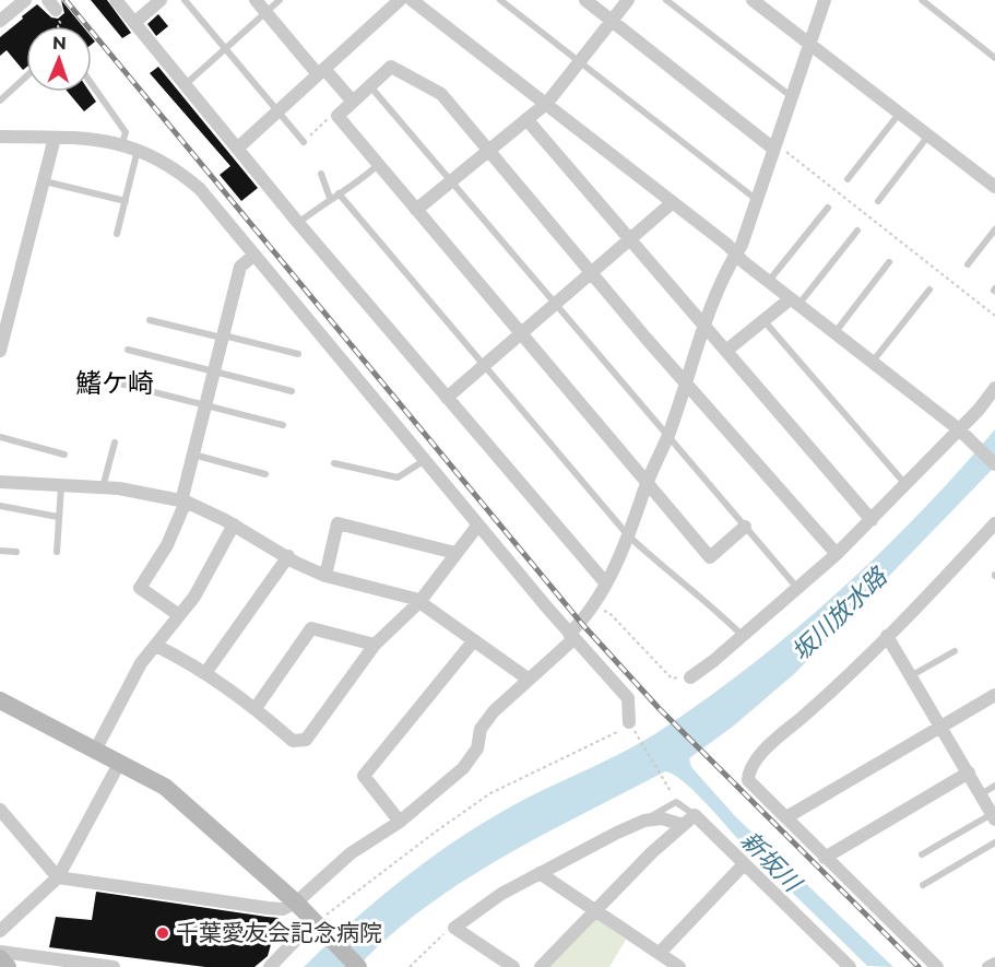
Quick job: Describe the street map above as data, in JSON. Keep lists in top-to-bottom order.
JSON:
{
  "districts": ["鰭ケ崎"],
  "water": ["坂川放水路", "新坂川"],
  "places": ["千葉愛友会記念病院"],
  "north": "top"
}
